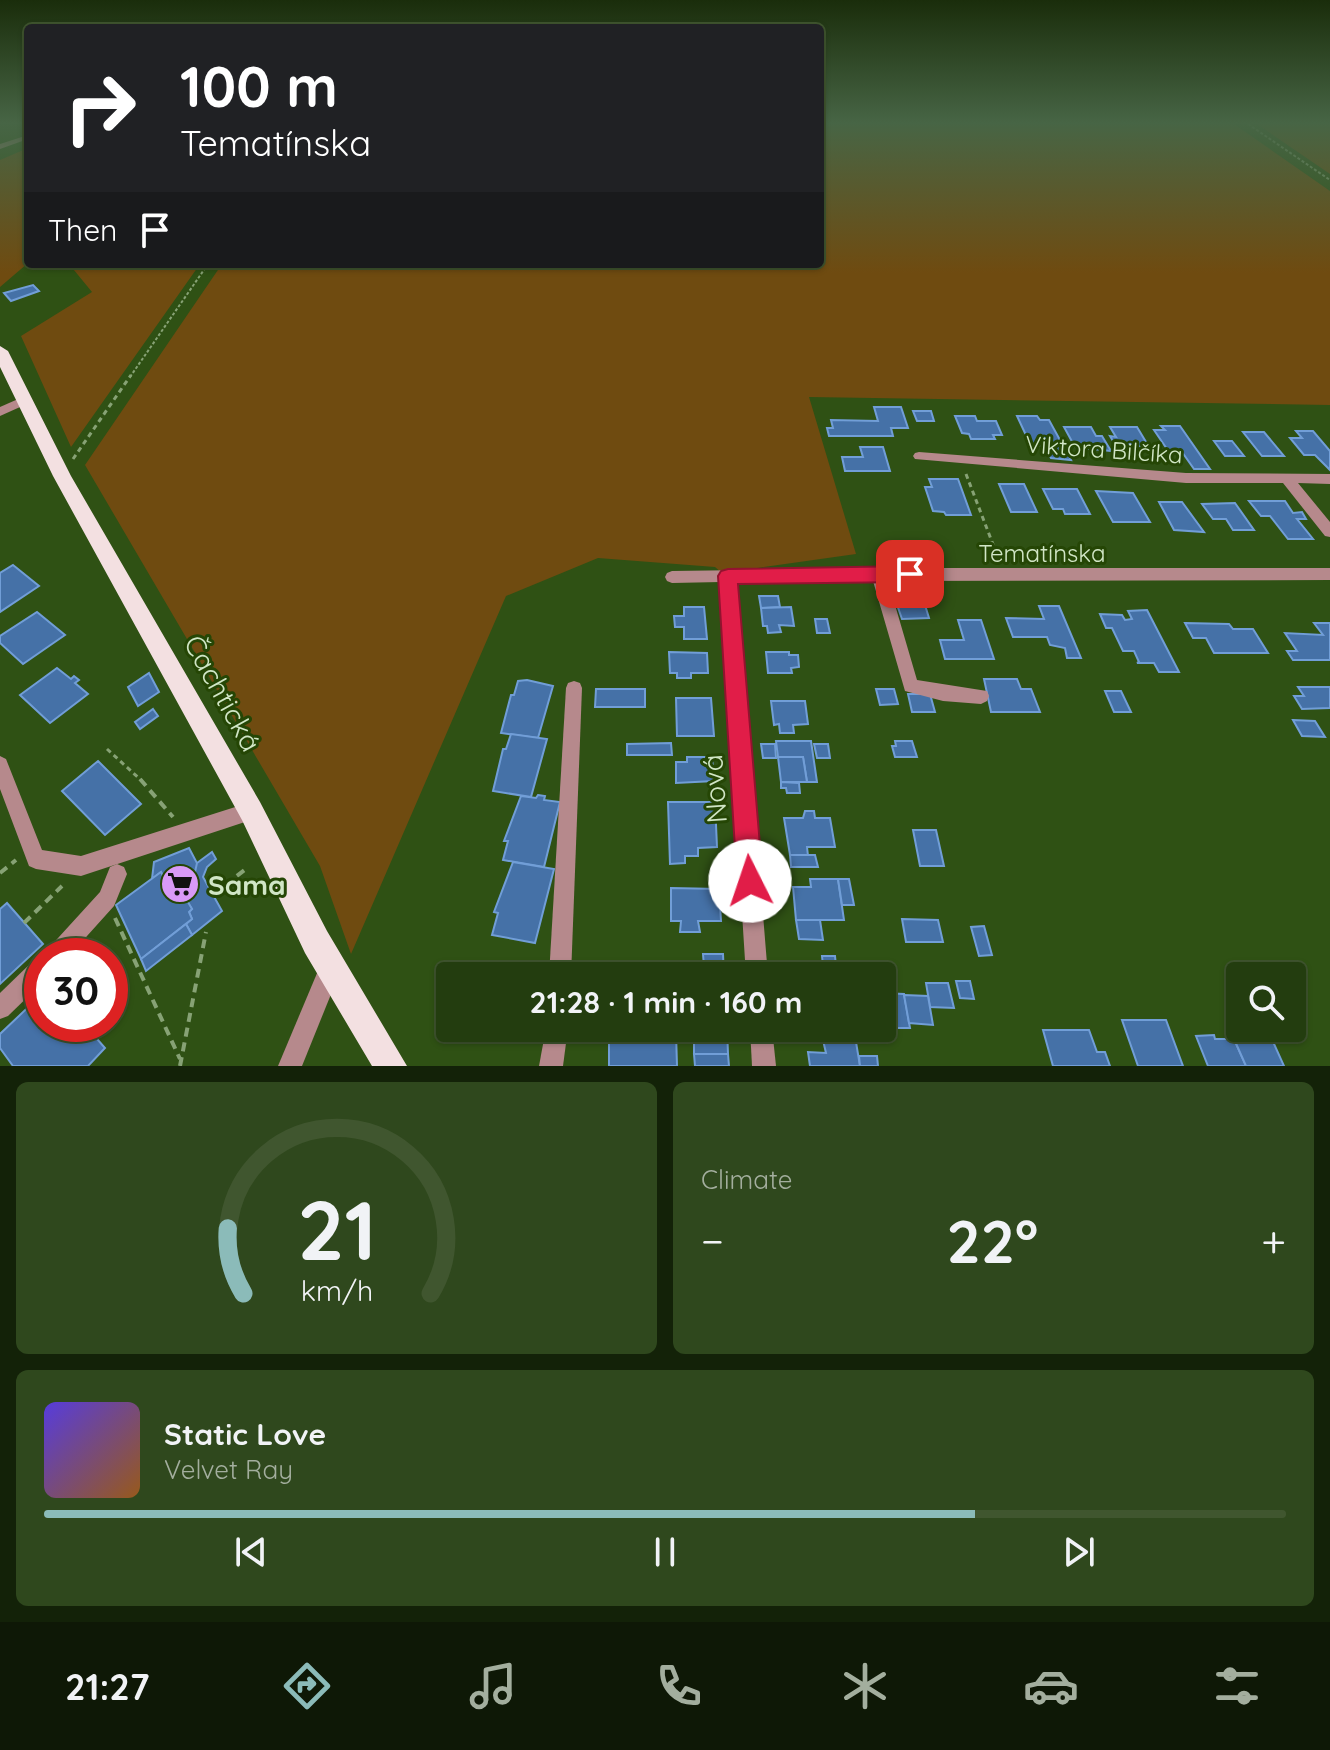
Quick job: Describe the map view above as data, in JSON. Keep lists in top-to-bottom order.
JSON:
{
  "streets": {
    "main road": ["Čachtická"],
    "street": ["Viktora Bilčíka", "Tematínska", "Nová"]
  },
  "crossings": [
    ["Tematínska", "Nová"]
  ],
  "places": {
    "supermarket": ["Sama"]
  },
  "page": {
    "turn": ["100 m", "Tematínska"],
    "then": "Then",
    "limit": "30",
    "trip": "21:28 · 1 min · 160 m",
    "tile": "Climate",
    "heat": ["−", "22°", "+"],
    "song": ["Static Love", "Velvet Ray"],
    "tabs": "21:27",
    "gauge": ["21", "km/h"]
  }
}
